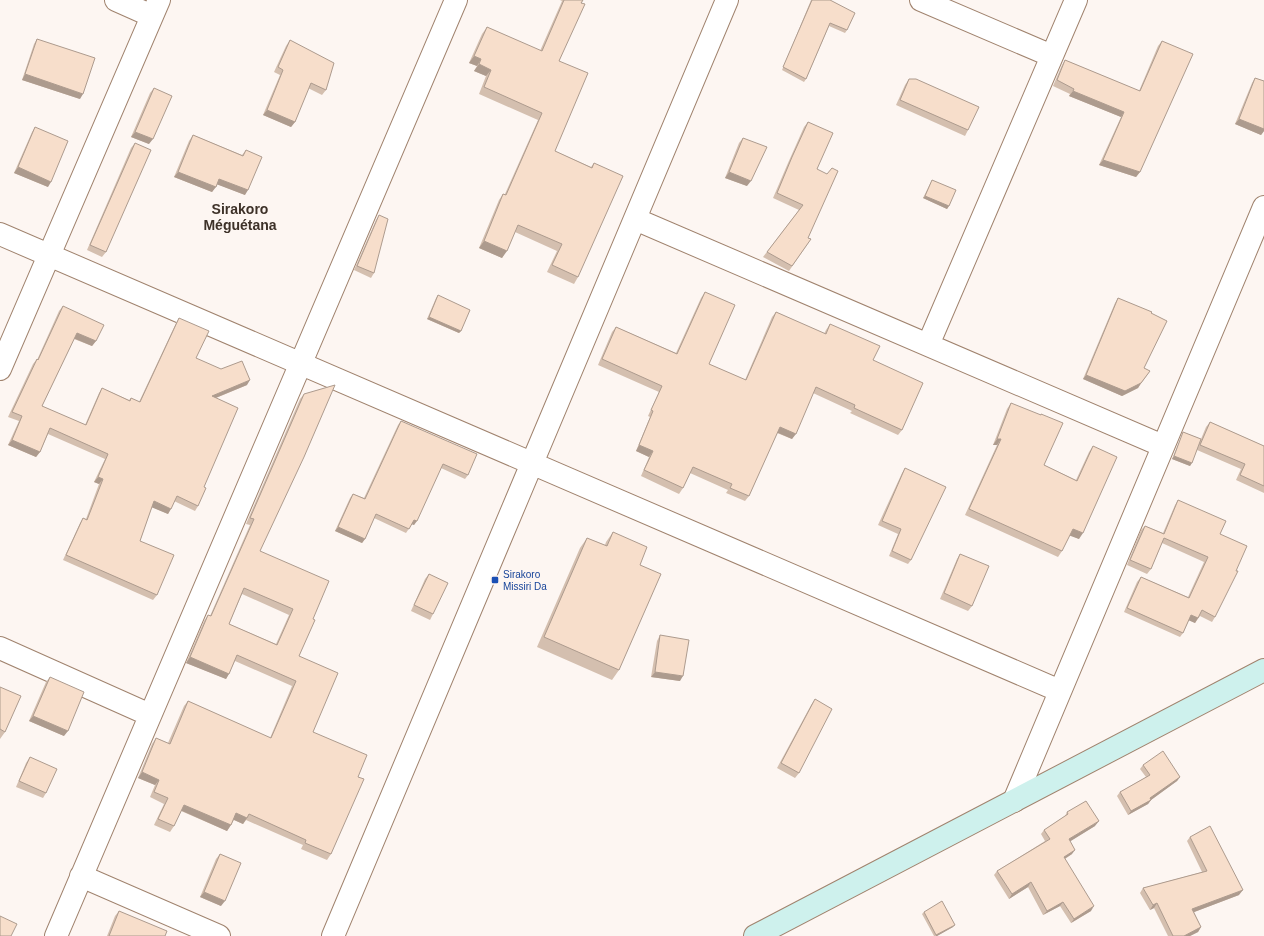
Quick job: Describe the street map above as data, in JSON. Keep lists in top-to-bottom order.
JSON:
{
  "districts": ["Sirakoro Méguétana"],
  "places": {
    "transit": ["Sirakoro Missiri Da"]
  }
}
